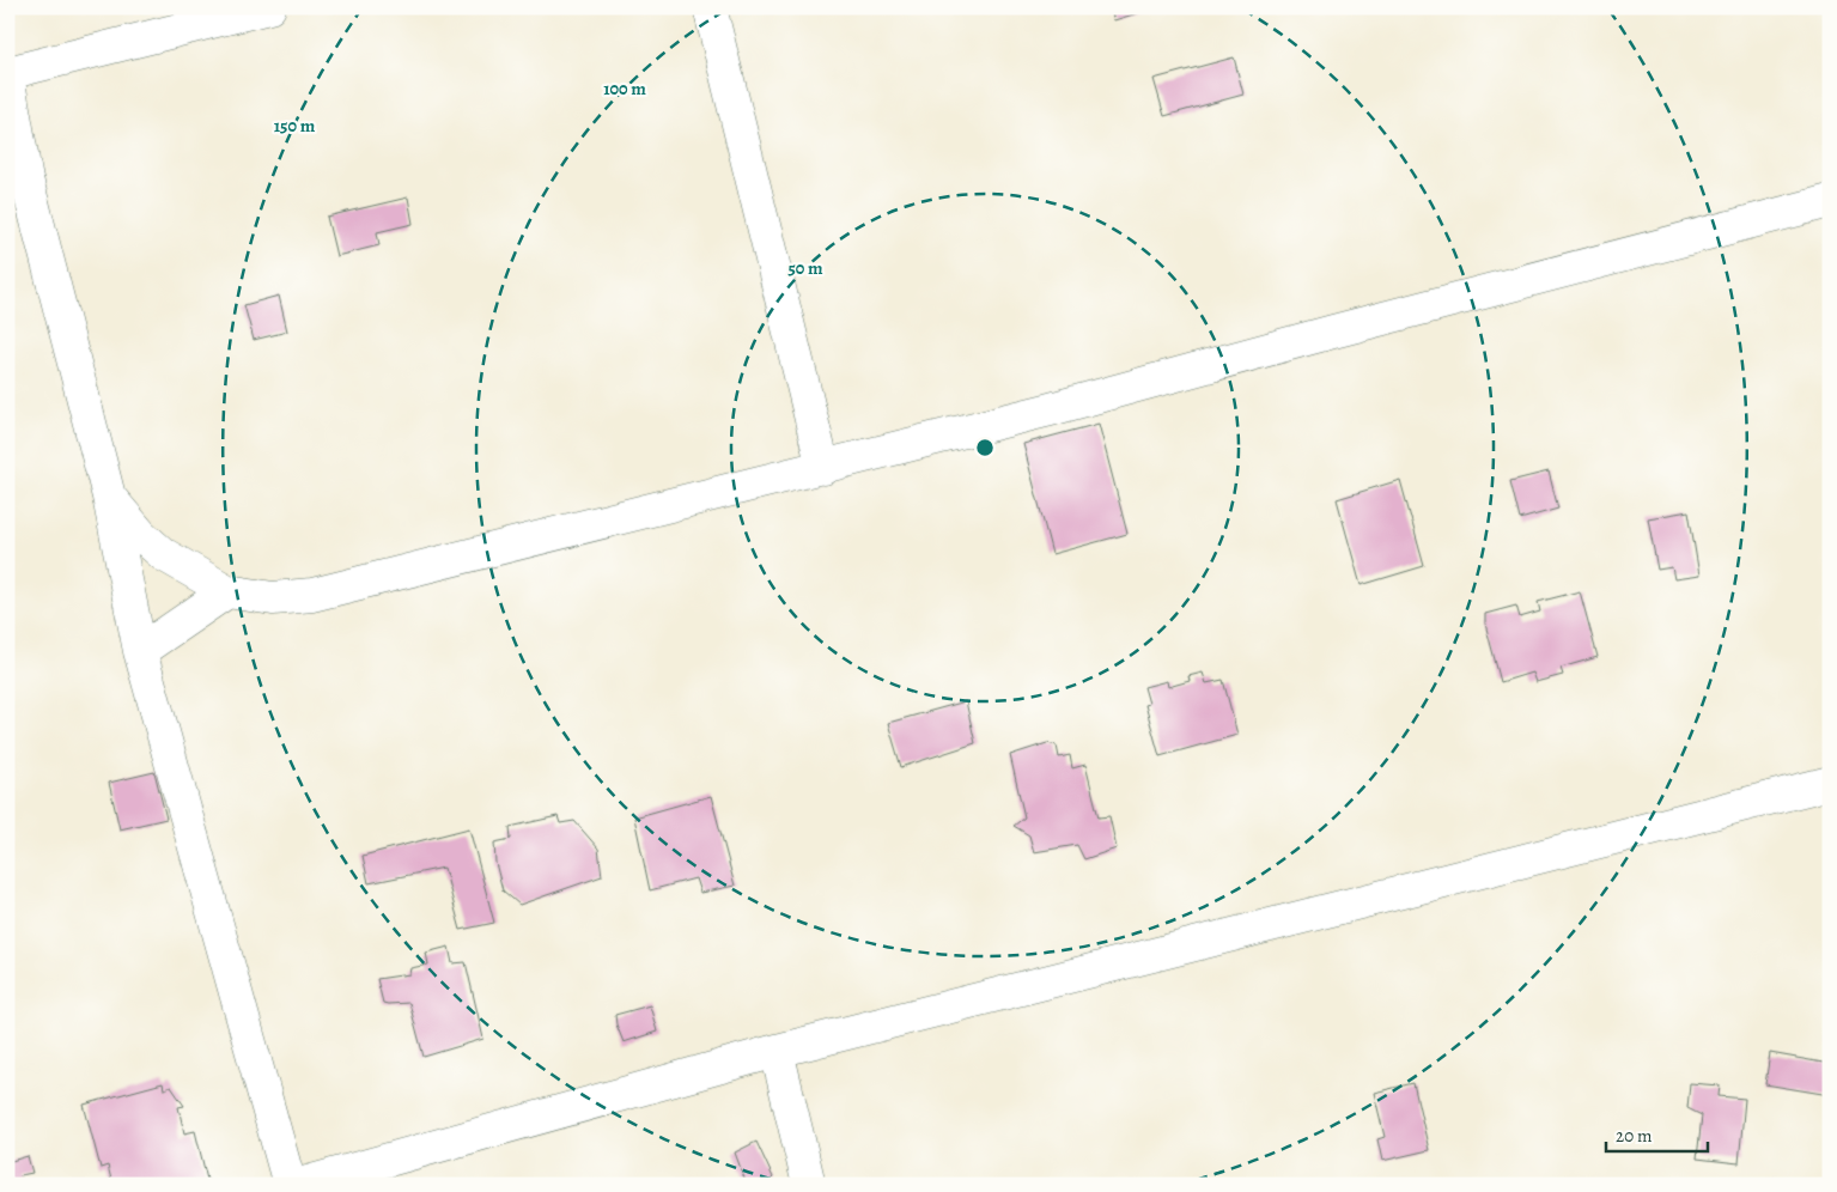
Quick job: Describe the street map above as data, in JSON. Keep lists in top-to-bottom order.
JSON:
{
  "scale_bar": "20 m",
  "rings": ["100 m", "150 m", "50 m"]
}
